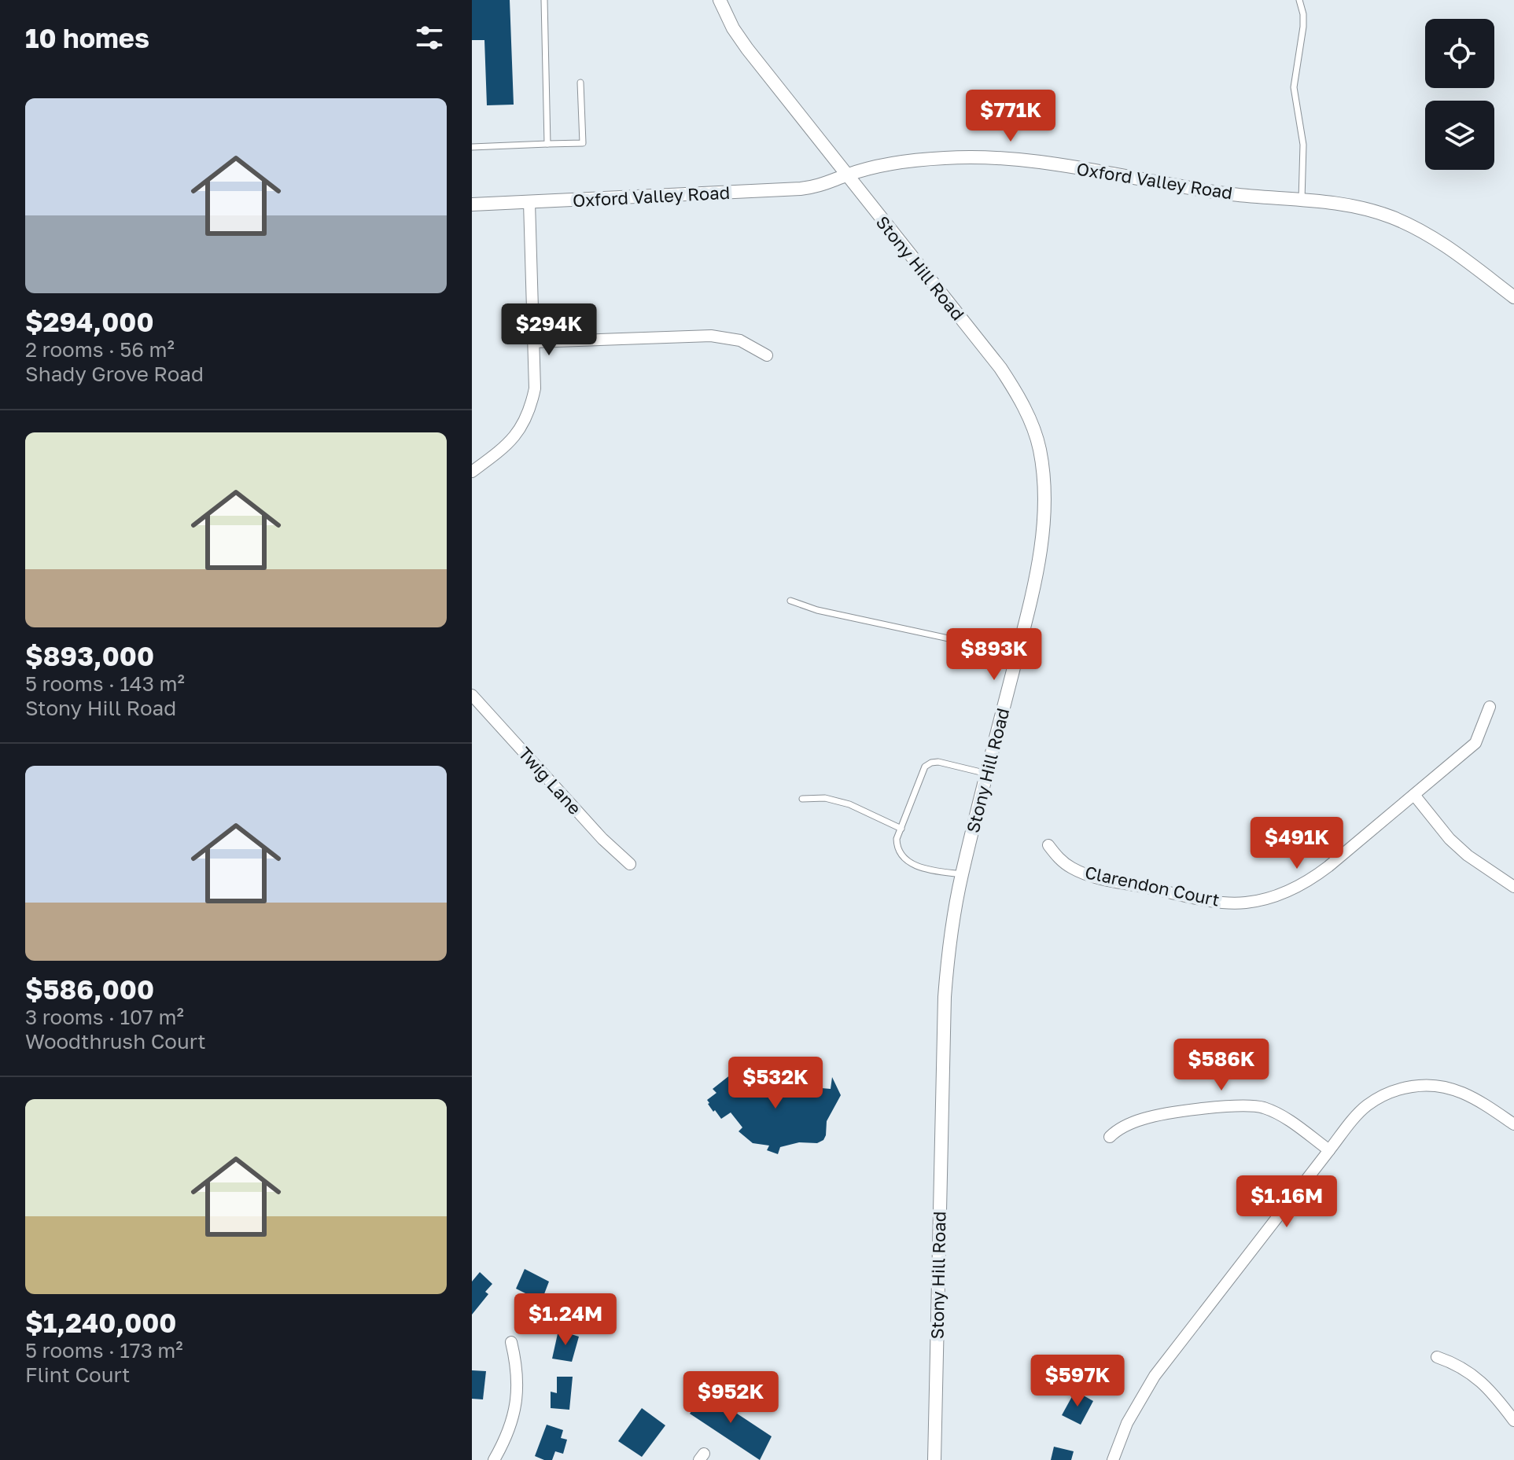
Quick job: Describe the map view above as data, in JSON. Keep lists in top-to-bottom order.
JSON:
{
  "streets": {
    "street": [
      "Oxford Valley Road",
      "Stony Hill Road",
      "Twig Lane",
      "Clarendon Court"
    ]
  },
  "crossings": [
    ["Oxford Valley Road", "Stony Hill Road"]
  ],
  "page": {
    "heading": "10 homes",
    "list": [
      {
        "name": "$294,000",
        "note": "2 rooms · 56 m² · Shady Grove Road"
      },
      {
        "name": "$893,000",
        "note": "5 rooms · 143 m² · Stony Hill Road"
      },
      {
        "name": "$586,000",
        "note": "3 rooms · 107 m² · Woodthrush Court"
      },
      {
        "name": "$1,240,000",
        "note": "5 rooms · 173 m² · Flint Court"
      }
    ],
    "price": [
      "$771K",
      "$294K",
      "$893K",
      "$491K",
      "$586K",
      "$532K",
      "$1.16M",
      "$1.24M",
      "$597K",
      "$952K"
    ]
  }
}
